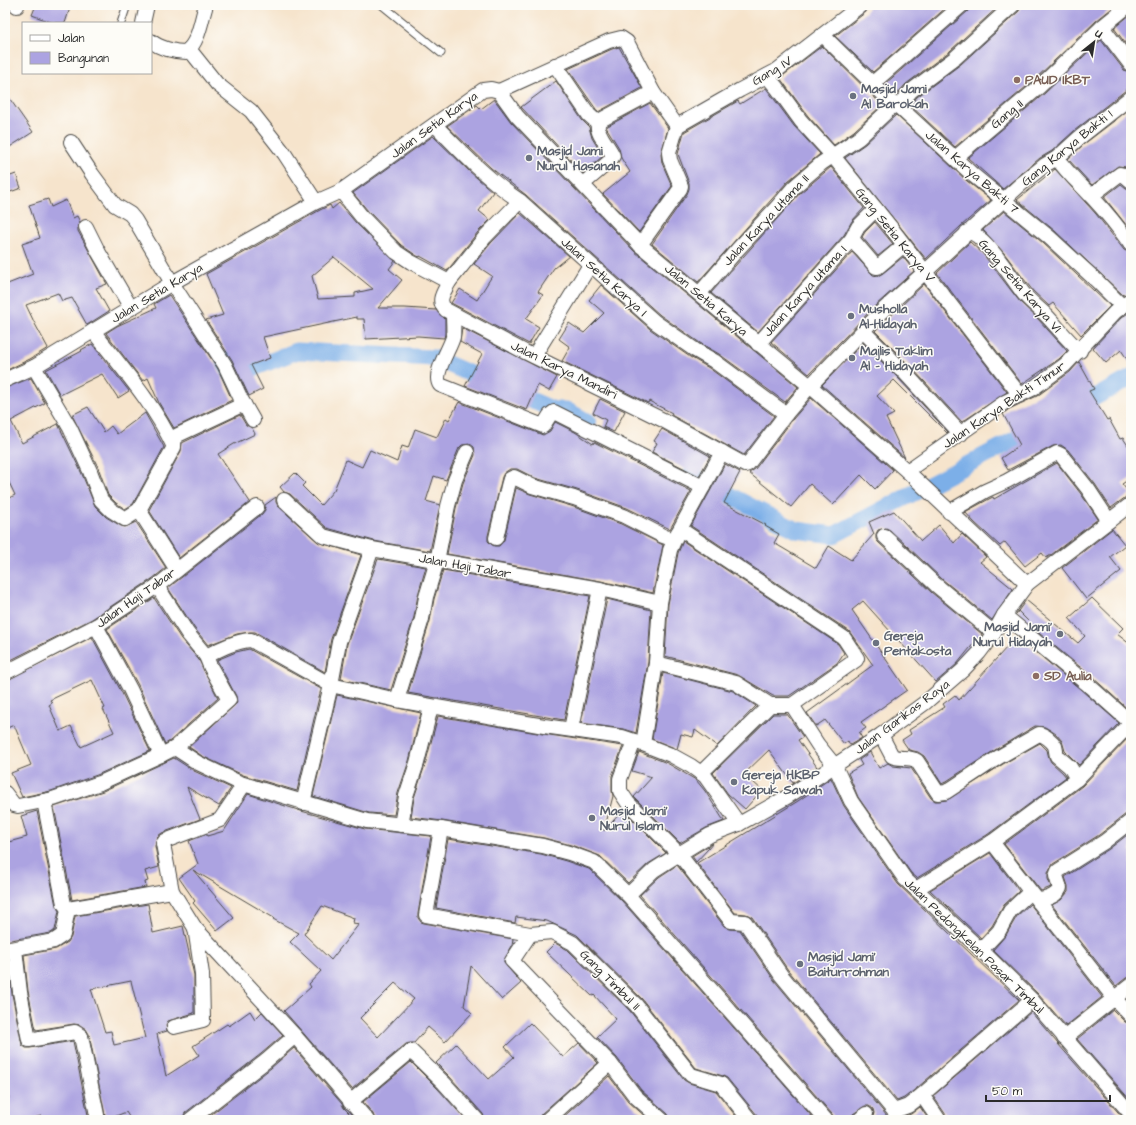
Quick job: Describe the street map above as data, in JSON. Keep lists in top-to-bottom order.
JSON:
{
  "streets": {
    "street": [
      "Gang IV",
      "Gang II",
      "Jalan Setia Karya",
      "Gang Karya Bakti 1",
      "Jalan Karya Bakti 7",
      "Jalan Karya Utama II",
      "Gang Setia Karya V",
      "Jalan Setia Karya I",
      "Gang Setia Karya VI",
      "Jalan Karya Utama I",
      "Jalan Karya Mandiri",
      "Jalan Karya Bakti Timur",
      "Jalan Haji Tabar",
      "Jalan Garikas Raya",
      "Jalan Pedongkelan Pasar Timbul",
      "Gang Timbul II"
    ]
  },
  "crossings": [
    ["Gang IV", "Jalan Karya Bakti 7"],
    ["Gang IV", "Gang Setia Karya V"],
    ["Gang II", "Jalan Karya Bakti 7"],
    ["Jalan Setia Karya", "Jalan Karya Utama II"],
    ["Jalan Setia Karya", "Jalan Setia Karya I"],
    ["Jalan Setia Karya", "Jalan Karya Utama I"],
    ["Jalan Setia Karya", "Jalan Karya Mandiri"],
    ["Jalan Setia Karya", "Jalan Karya Bakti Timur"],
    ["Jalan Setia Karya", "Jalan Garikas Raya"],
    ["Gang Karya Bakti 1", "Jalan Karya Bakti 7"],
    ["Gang Karya Bakti 1", "Gang Setia Karya VI"],
    ["Jalan Karya Bakti 7", "Jalan Karya Utama II"],
    ["Jalan Karya Bakti 7", "Jalan Karya Bakti Timur"],
    ["Jalan Karya Utama II", "Gang Setia Karya V"],
    ["Gang Setia Karya V", "Gang Setia Karya VI"],
    ["Gang Setia Karya V", "Jalan Karya Utama I"],
    ["Gang Setia Karya V", "Jalan Karya Bakti Timur"],
    ["Jalan Setia Karya I", "Jalan Karya Mandiri"],
    ["Gang Setia Karya VI", "Jalan Karya Mandiri"],
    ["Gang Setia Karya VI", "Jalan Karya Bakti Timur"],
    ["Jalan Garikas Raya", "Jalan Pedongkelan Pasar Timbul"]
  ],
  "places": [
    "PAUD IKBT",
    "Masjid Jami Al Barokah",
    "Masjid Jami Nurul Hasanah",
    "Musholla Al-Hidayah",
    "Majlis Taklim Al - Hidayah",
    "Masjid Jami' Nurul Hidayah",
    "Gereja Pentakosta",
    "SD Aulia",
    "Gereja HKBP Kapuk Sawah",
    "Masjid Jami' Nurul Islam",
    "Masjid Jami' Baiturrohman"
  ],
  "legend": ["Jalan", "Bangunan"],
  "scale_bar": "50 m",
  "north": "top right"
}
